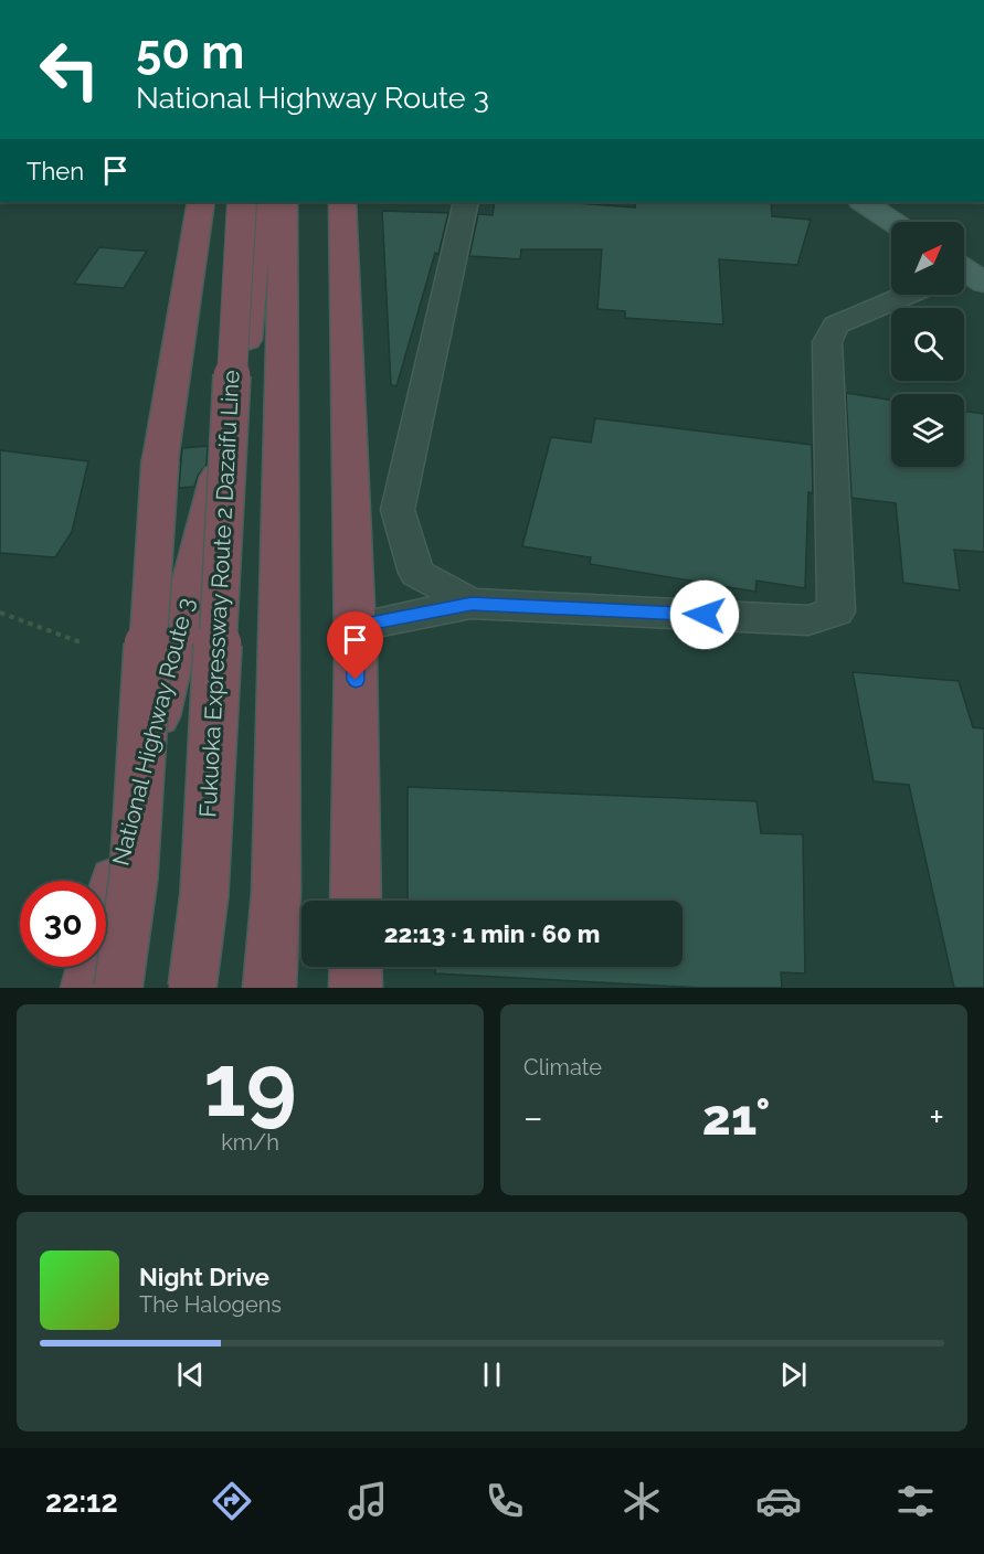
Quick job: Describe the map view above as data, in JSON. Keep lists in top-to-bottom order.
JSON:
{
  "streets": {
    "highway": ["Fukuoka Expressway Route 2 Dazaifu Line", "National Highway Route 3"]
  },
  "north": "top right",
  "page": {
    "turn": ["50 m", "National Highway Route 3"],
    "then": "Then",
    "limit": "30",
    "trip": "22:13 · 1 min · 60 m",
    "tile": [
      ["19", "km/h"],
      "Climate"
    ],
    "heat": ["−", "21°", "+"],
    "song": ["Night Drive", "The Halogens"],
    "tabs": "22:12"
  }
}
